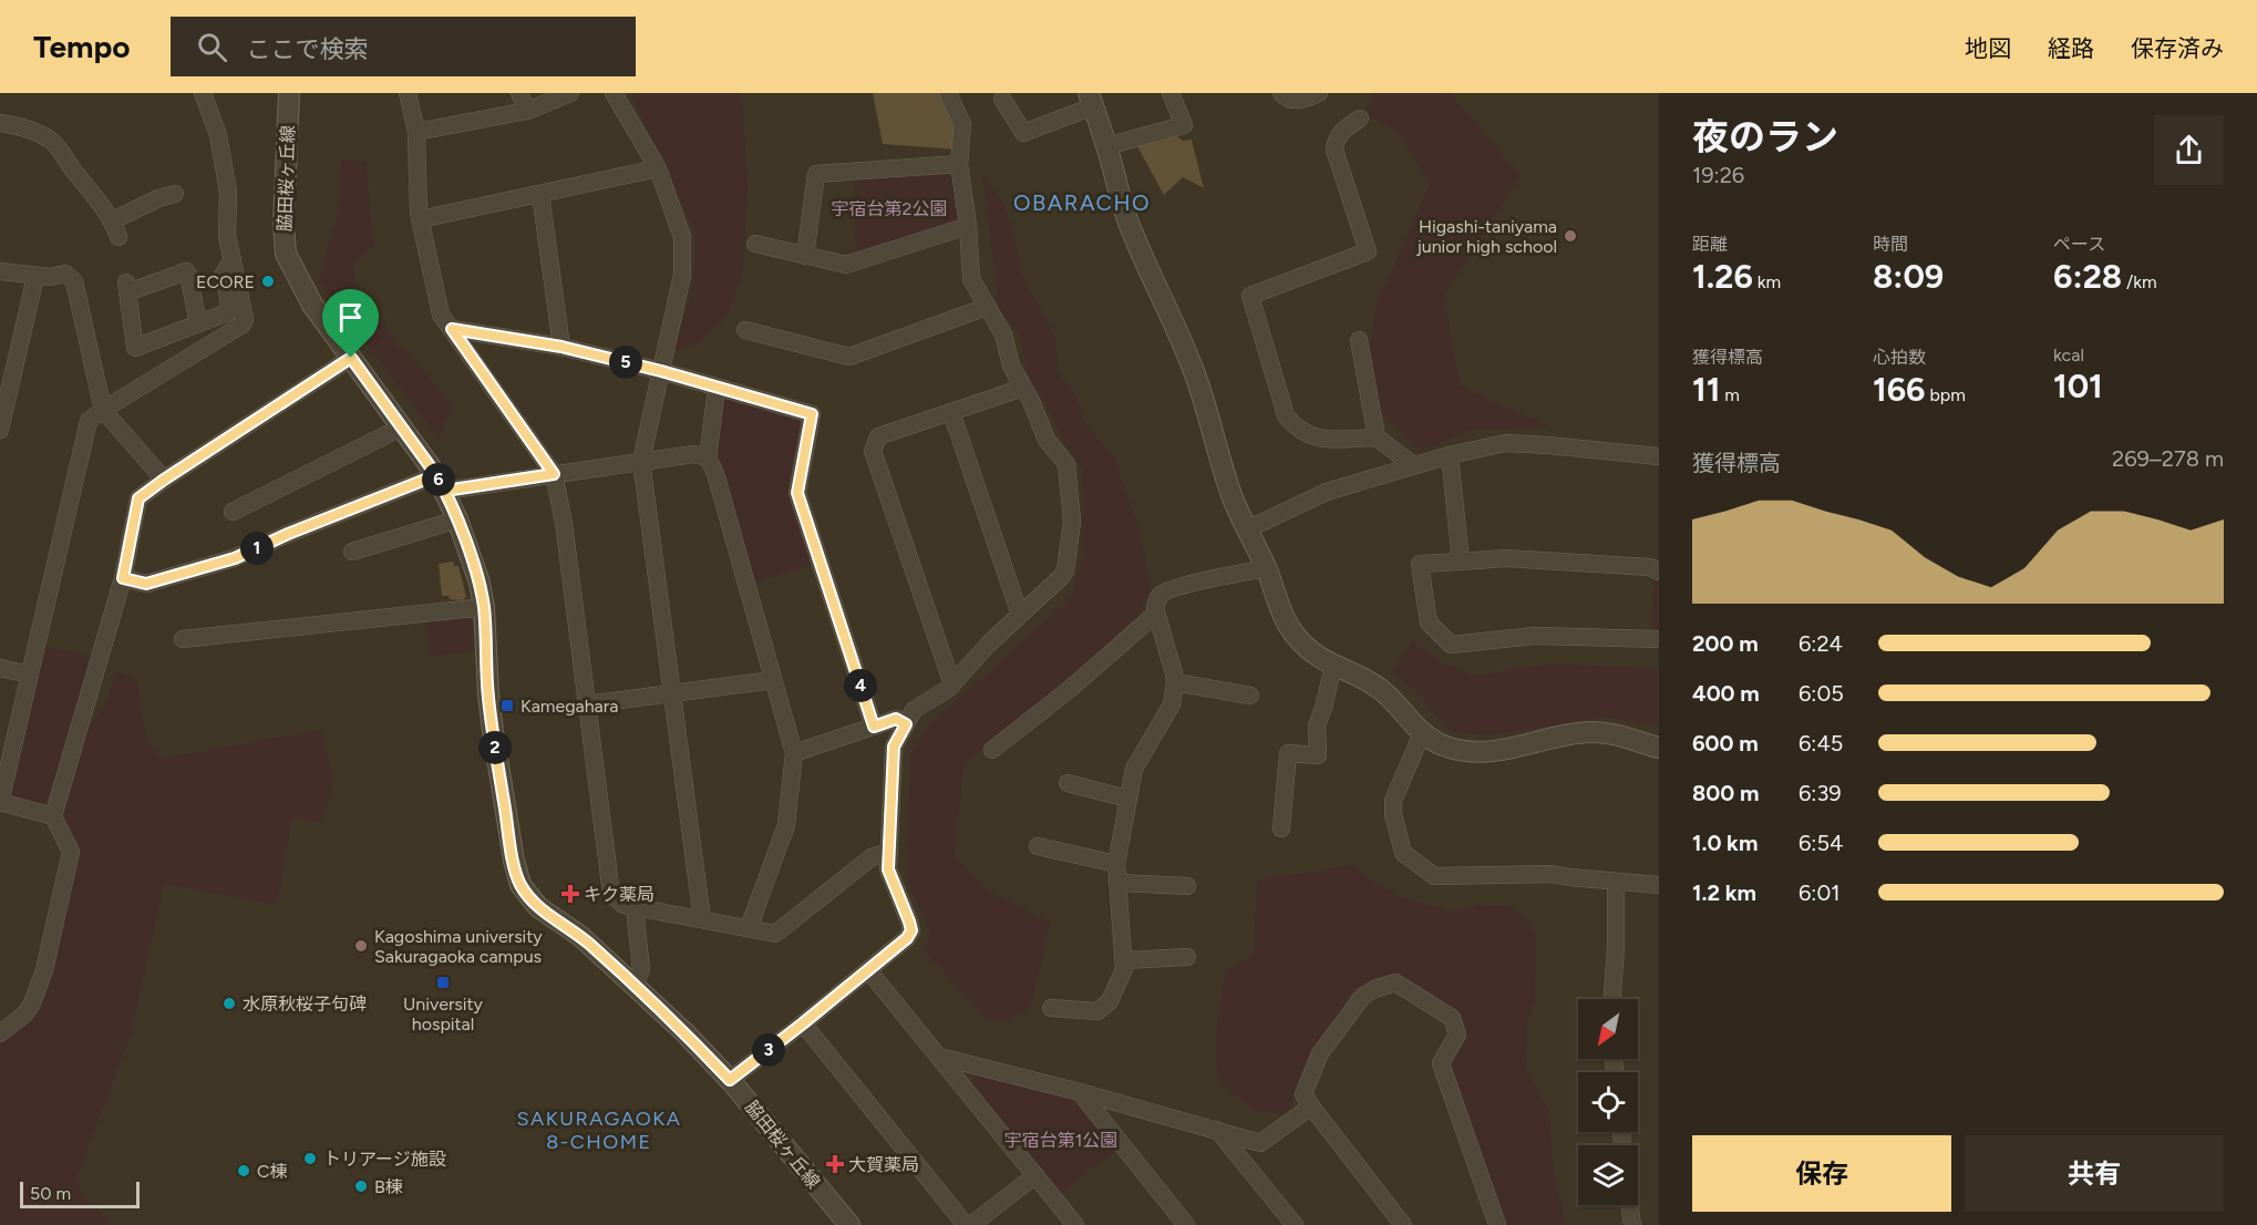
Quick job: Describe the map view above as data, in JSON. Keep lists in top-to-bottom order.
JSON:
{
  "streets": {
    "street": ["脇田桜ヶ丘線"]
  },
  "districts": ["OBARACHO", "SAKURAGAOKA 8-CHOME"],
  "parks": ["宇宿台第2公園", "宇宿台第1公園"],
  "places": {
    "other": [
      "Higashi-taniyama junior high school",
      "ECORE",
      "Kagoshima university Sakuragaoka campus",
      "水原秋桜子句碑",
      "トリアージ施設",
      "C棟",
      "B棟"
    ],
    "transit": ["Kamegahara", "University hospital"],
    "health": ["キク薬局", "大賀薬局"]
  },
  "scale_bar": "50 m",
  "north": "bottom left",
  "page": {
    "header": "Tempo",
    "search": "ここで検索",
    "nav": ["地図", "経路", "保存済み"],
    "heading": ["夜のラン", "19:26"],
    "stats": [
      ["距離", "1.26 km"],
      ["時間", "8:09"],
      ["ペース", "6:28 /km"],
      ["獲得標高", "11 m"],
      ["心拍数", "166 bpm"],
      ["kcal", "101"]
    ],
    "pins": [
      "5",
      "6",
      "1",
      "4",
      "2",
      "3"
    ],
    "chart": ["獲得標高", "269–278 m"],
    "list": [
      {
        "name": "200 m",
        "note": "6:24"
      },
      {
        "name": "400 m",
        "note": "6:05"
      },
      {
        "name": "600 m",
        "note": "6:45"
      },
      {
        "name": "800 m",
        "note": "6:39"
      },
      {
        "name": "1.0 km",
        "note": "6:54"
      },
      {
        "name": "1.2 km",
        "note": "6:01"
      }
    ],
    "buttons": ["保存", "共有"],
    "scale": "50 m"
  }
}
